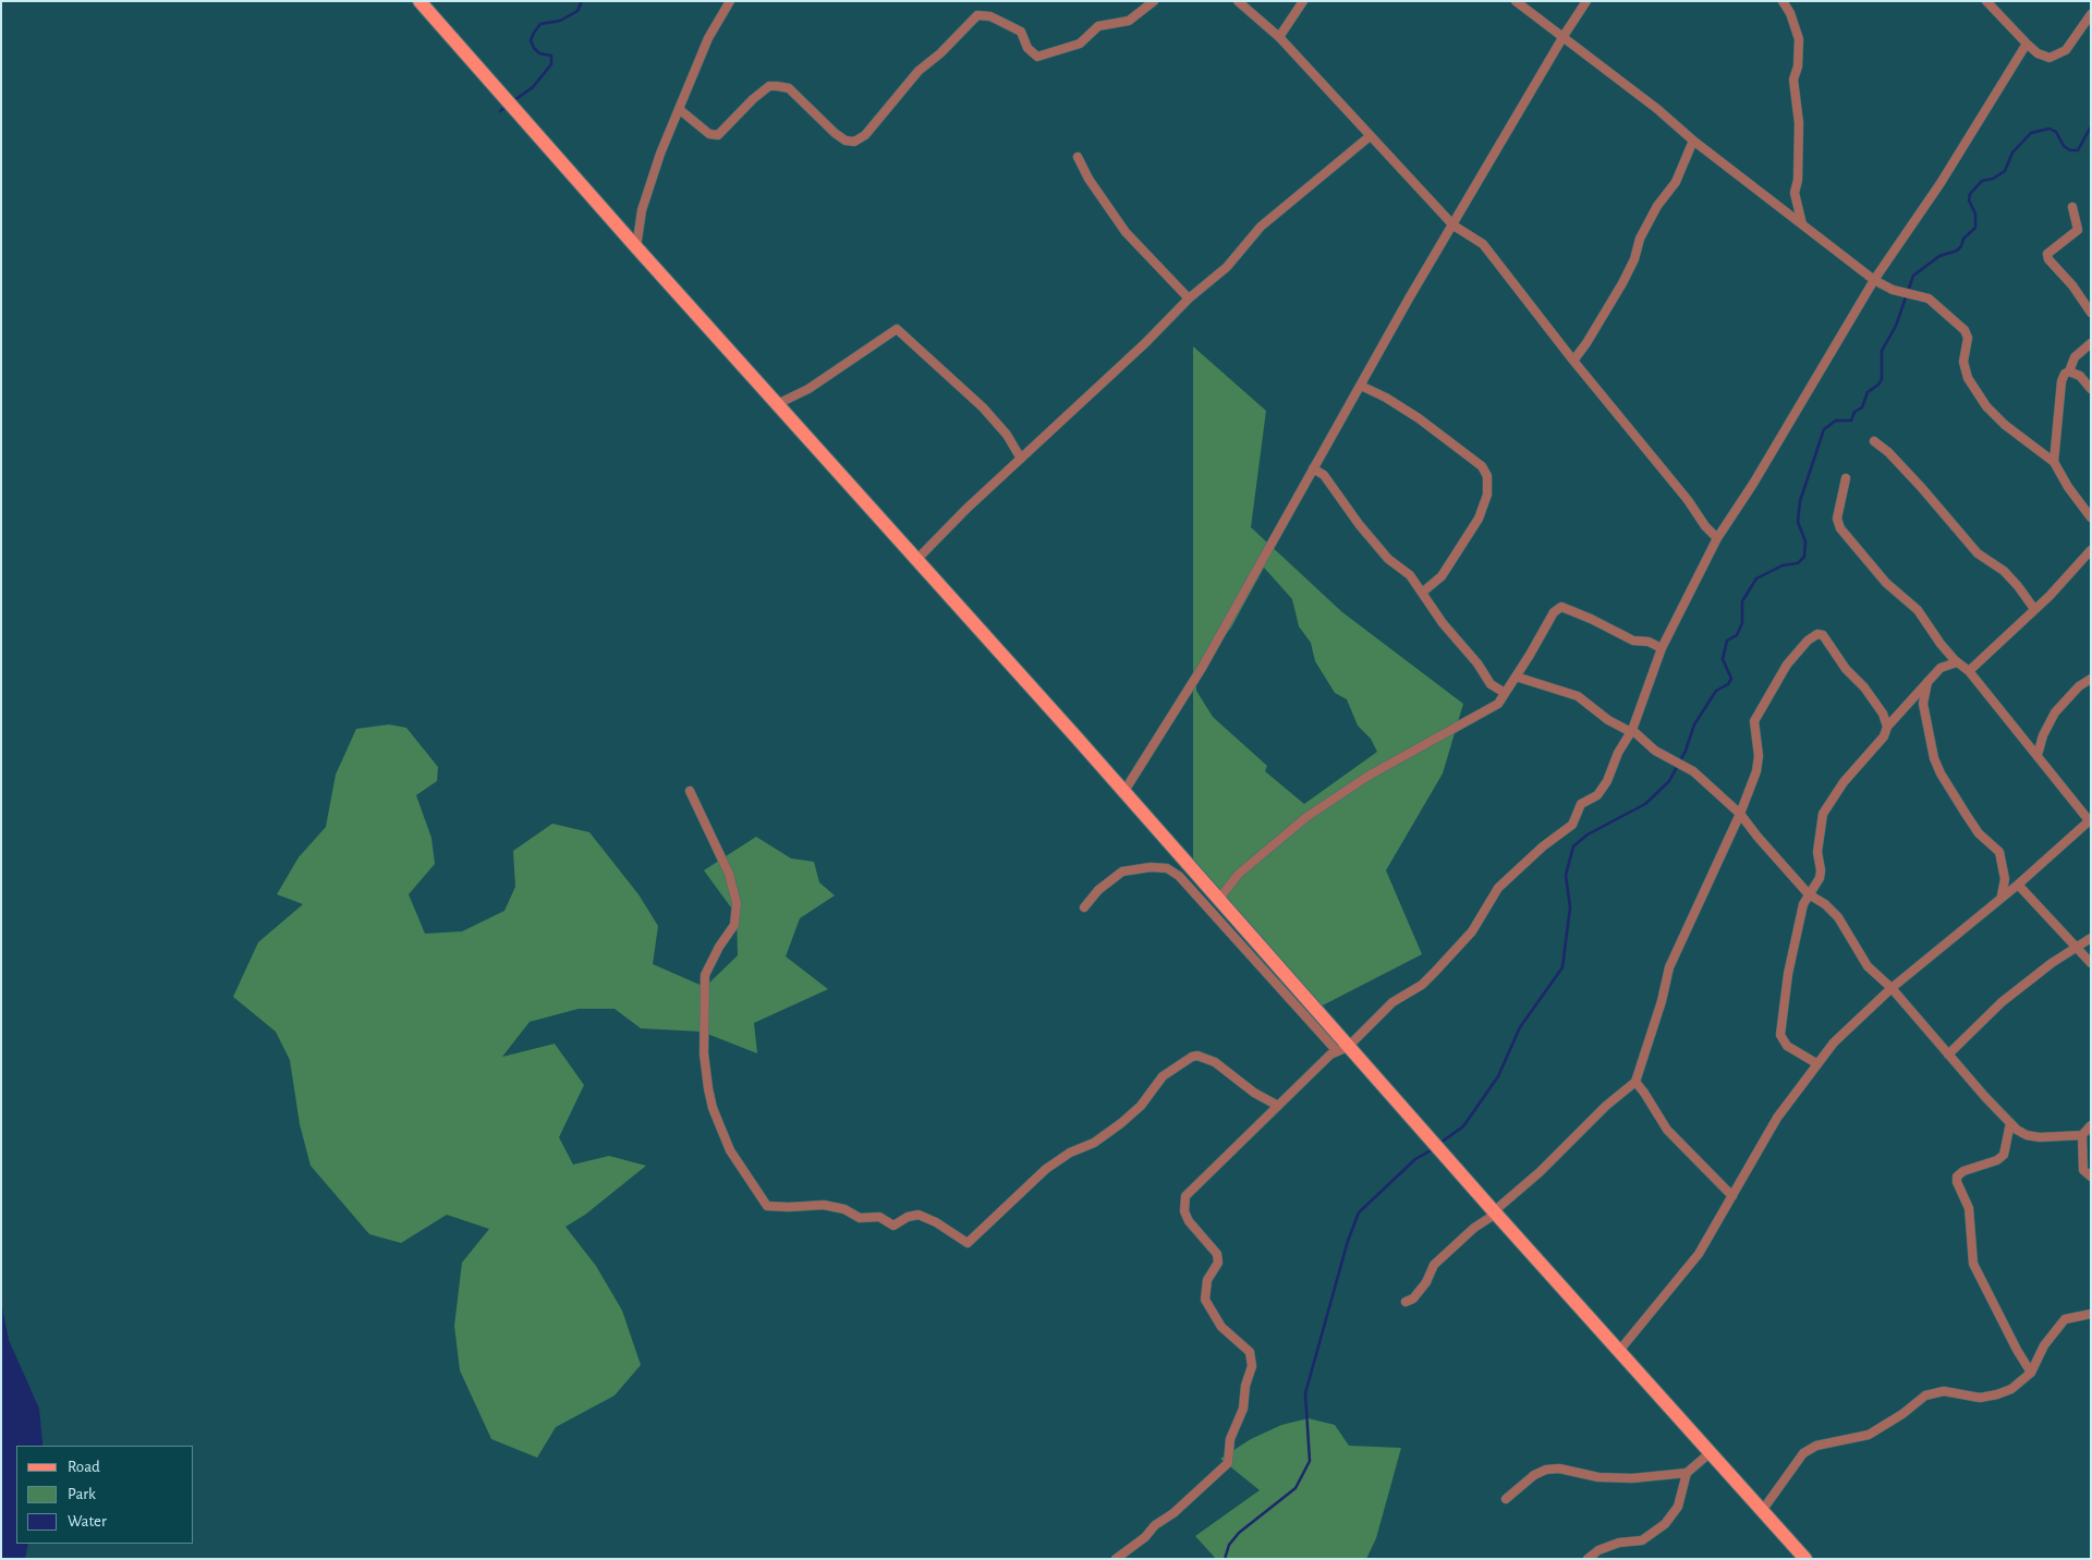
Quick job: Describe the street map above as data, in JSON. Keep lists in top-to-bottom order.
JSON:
{
  "legend": ["Road", "Park", "Water"]
}
